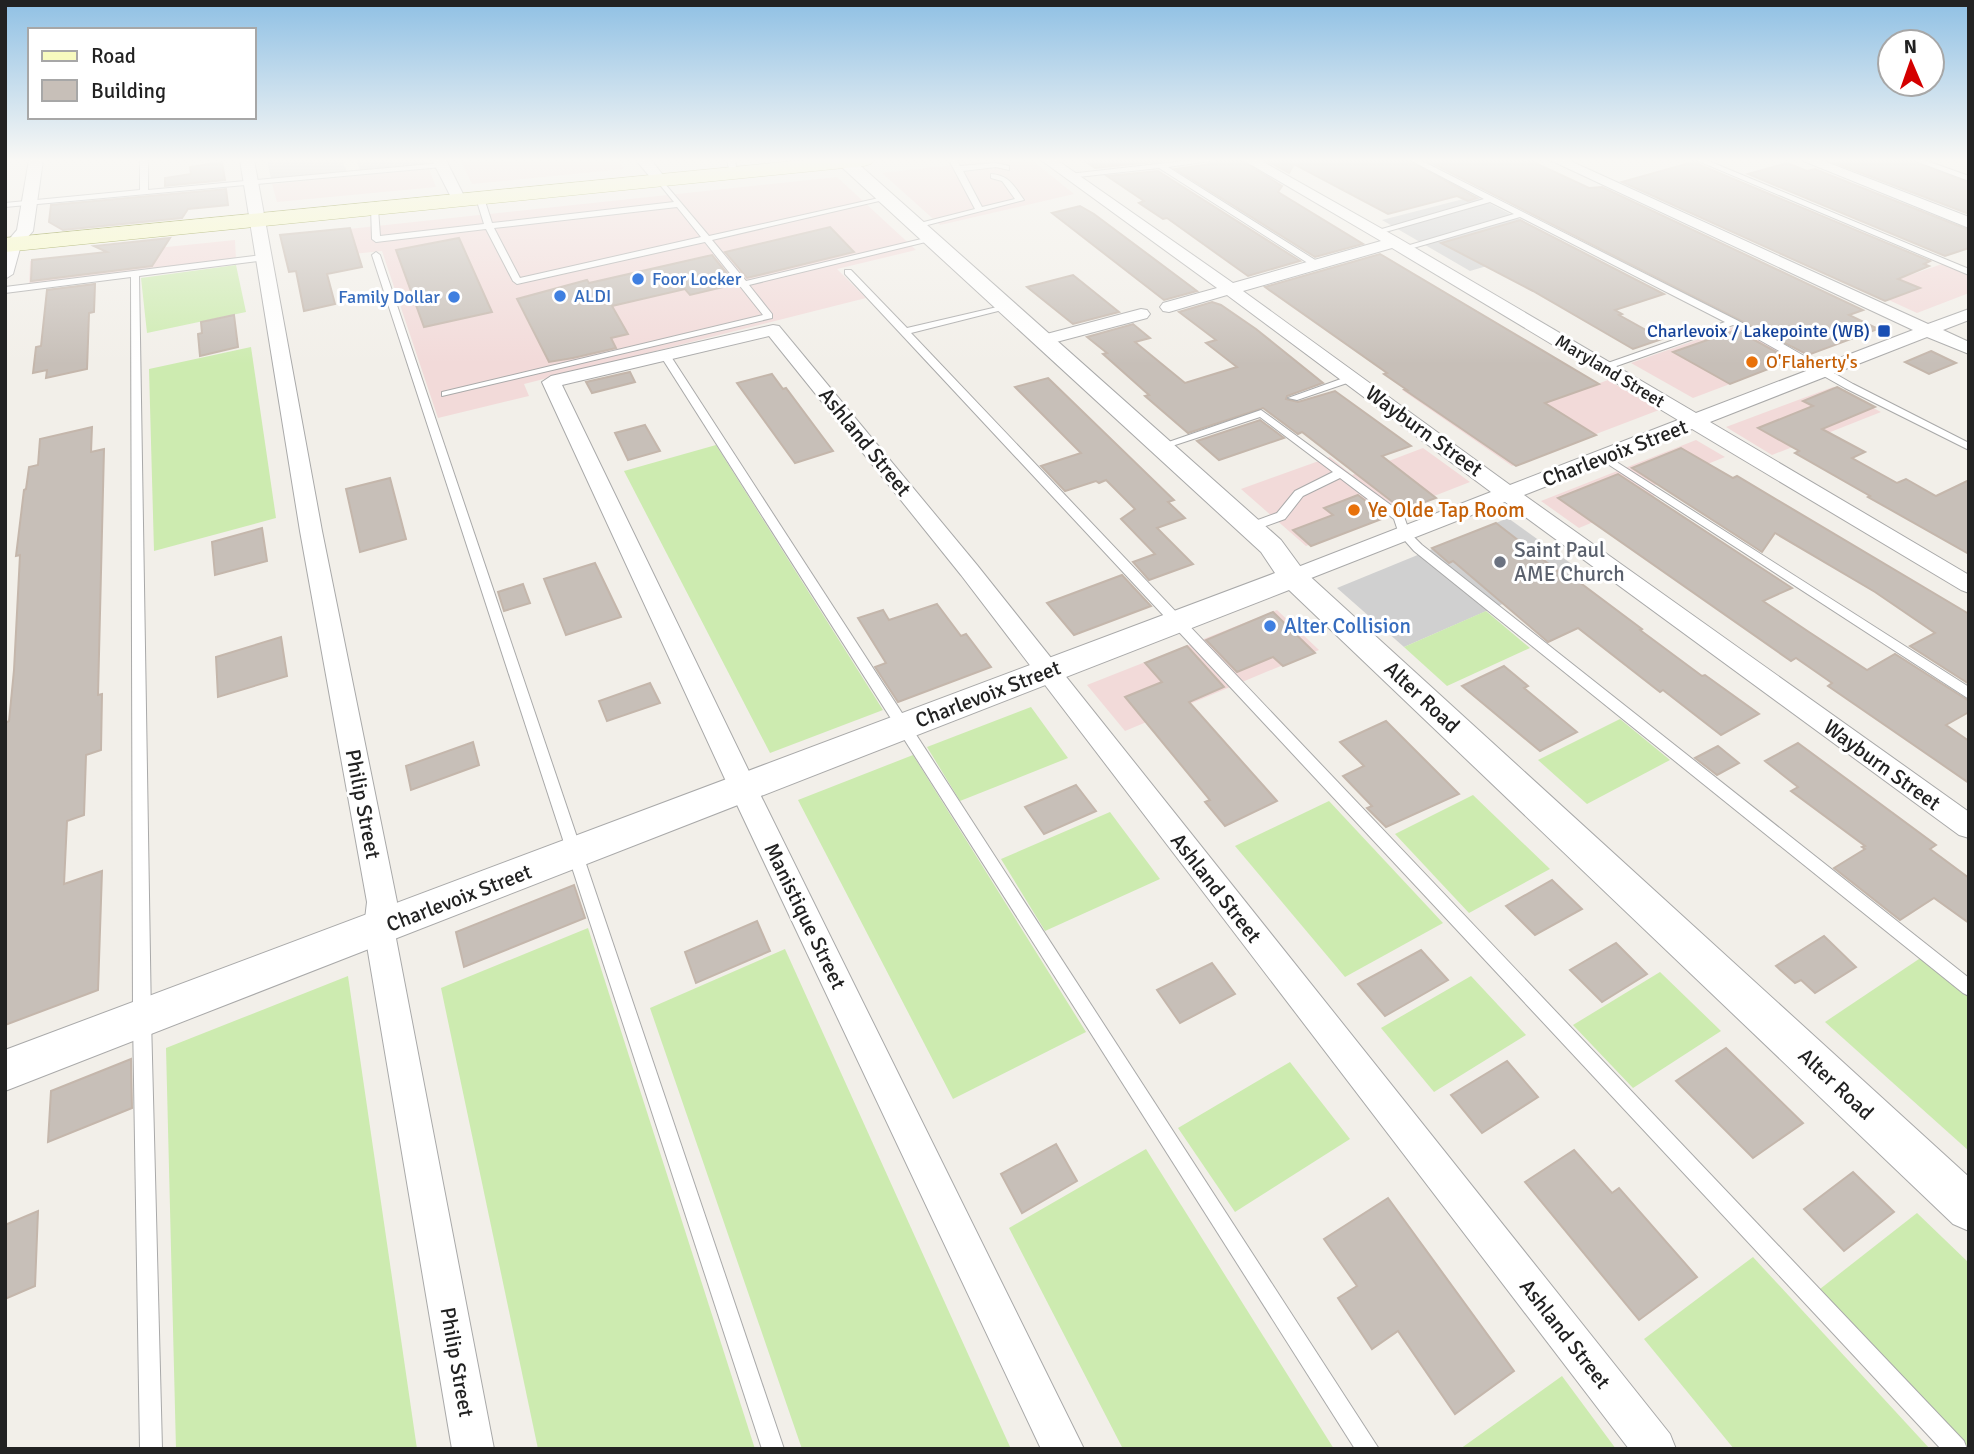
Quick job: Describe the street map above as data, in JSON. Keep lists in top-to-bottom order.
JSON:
{
  "streets": {
    "street": [
      "Maryland Street",
      "Wayburn Street",
      "Ashland Street",
      "Charlevoix Street",
      "Alter Road",
      "Philip Street",
      "Manistique Street"
    ]
  },
  "crossings": [
    ["Maryland Street", "Charlevoix Street"],
    ["Wayburn Street", "Charlevoix Street"],
    ["Ashland Street", "Charlevoix Street"],
    ["Charlevoix Street", "Alter Road"],
    ["Charlevoix Street", "Philip Street"],
    ["Charlevoix Street", "Manistique Street"]
  ],
  "places": {
    "other": [
      "Foor Locker",
      "ALDI",
      "Family Dollar",
      "O'Flaherty's",
      "Ye Olde Tap Room",
      "Saint Paul AME Church",
      "Alter Collision"
    ],
    "transit": ["Charlevoix / Lakepointe (WB)"]
  },
  "legend": ["Road", "Building"],
  "north": "top"
}
